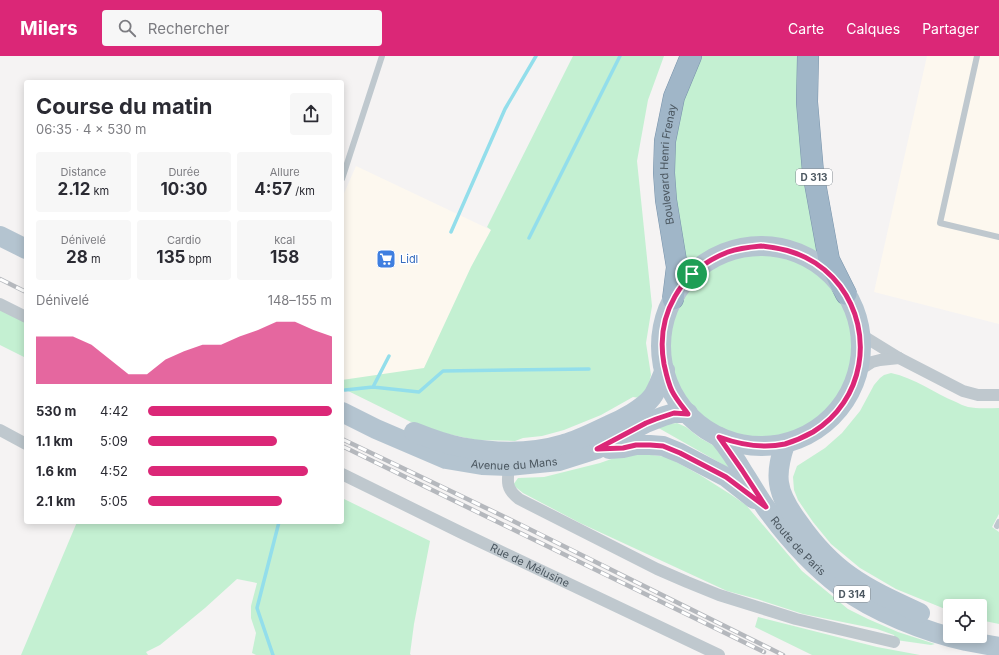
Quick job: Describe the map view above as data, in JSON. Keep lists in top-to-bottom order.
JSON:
{
  "streets": {
    "highway": ["Boulevard Henri Frenay", "D 313"],
    "main road": ["Avenue du Mans", "Route de Paris", "D 314"],
    "street": ["Rue de Mélusine"]
  },
  "places": {
    "supermarket": ["Lidl"]
  },
  "page": {
    "header": "Milers",
    "search": "Rechercher",
    "nav": ["Carte", "Calques", "Partager"],
    "heading": ["Course du matin", "06:35 · 4 × 530 m"],
    "stats": [
      ["Distance", "2.12 km"],
      ["Durée", "10:30"],
      ["Allure", "4:57 /km"],
      ["Dénivelé", "28 m"],
      ["Cardio", "135 bpm"],
      ["kcal", "158"]
    ],
    "chart": ["Dénivelé", "148–155 m"],
    "list": [
      {
        "name": "530 m",
        "note": "4:42"
      },
      {
        "name": "1.1 km",
        "note": "5:09"
      },
      {
        "name": "1.6 km",
        "note": "4:52"
      },
      {
        "name": "2.1 km",
        "note": "5:05"
      }
    ]
  }
}
